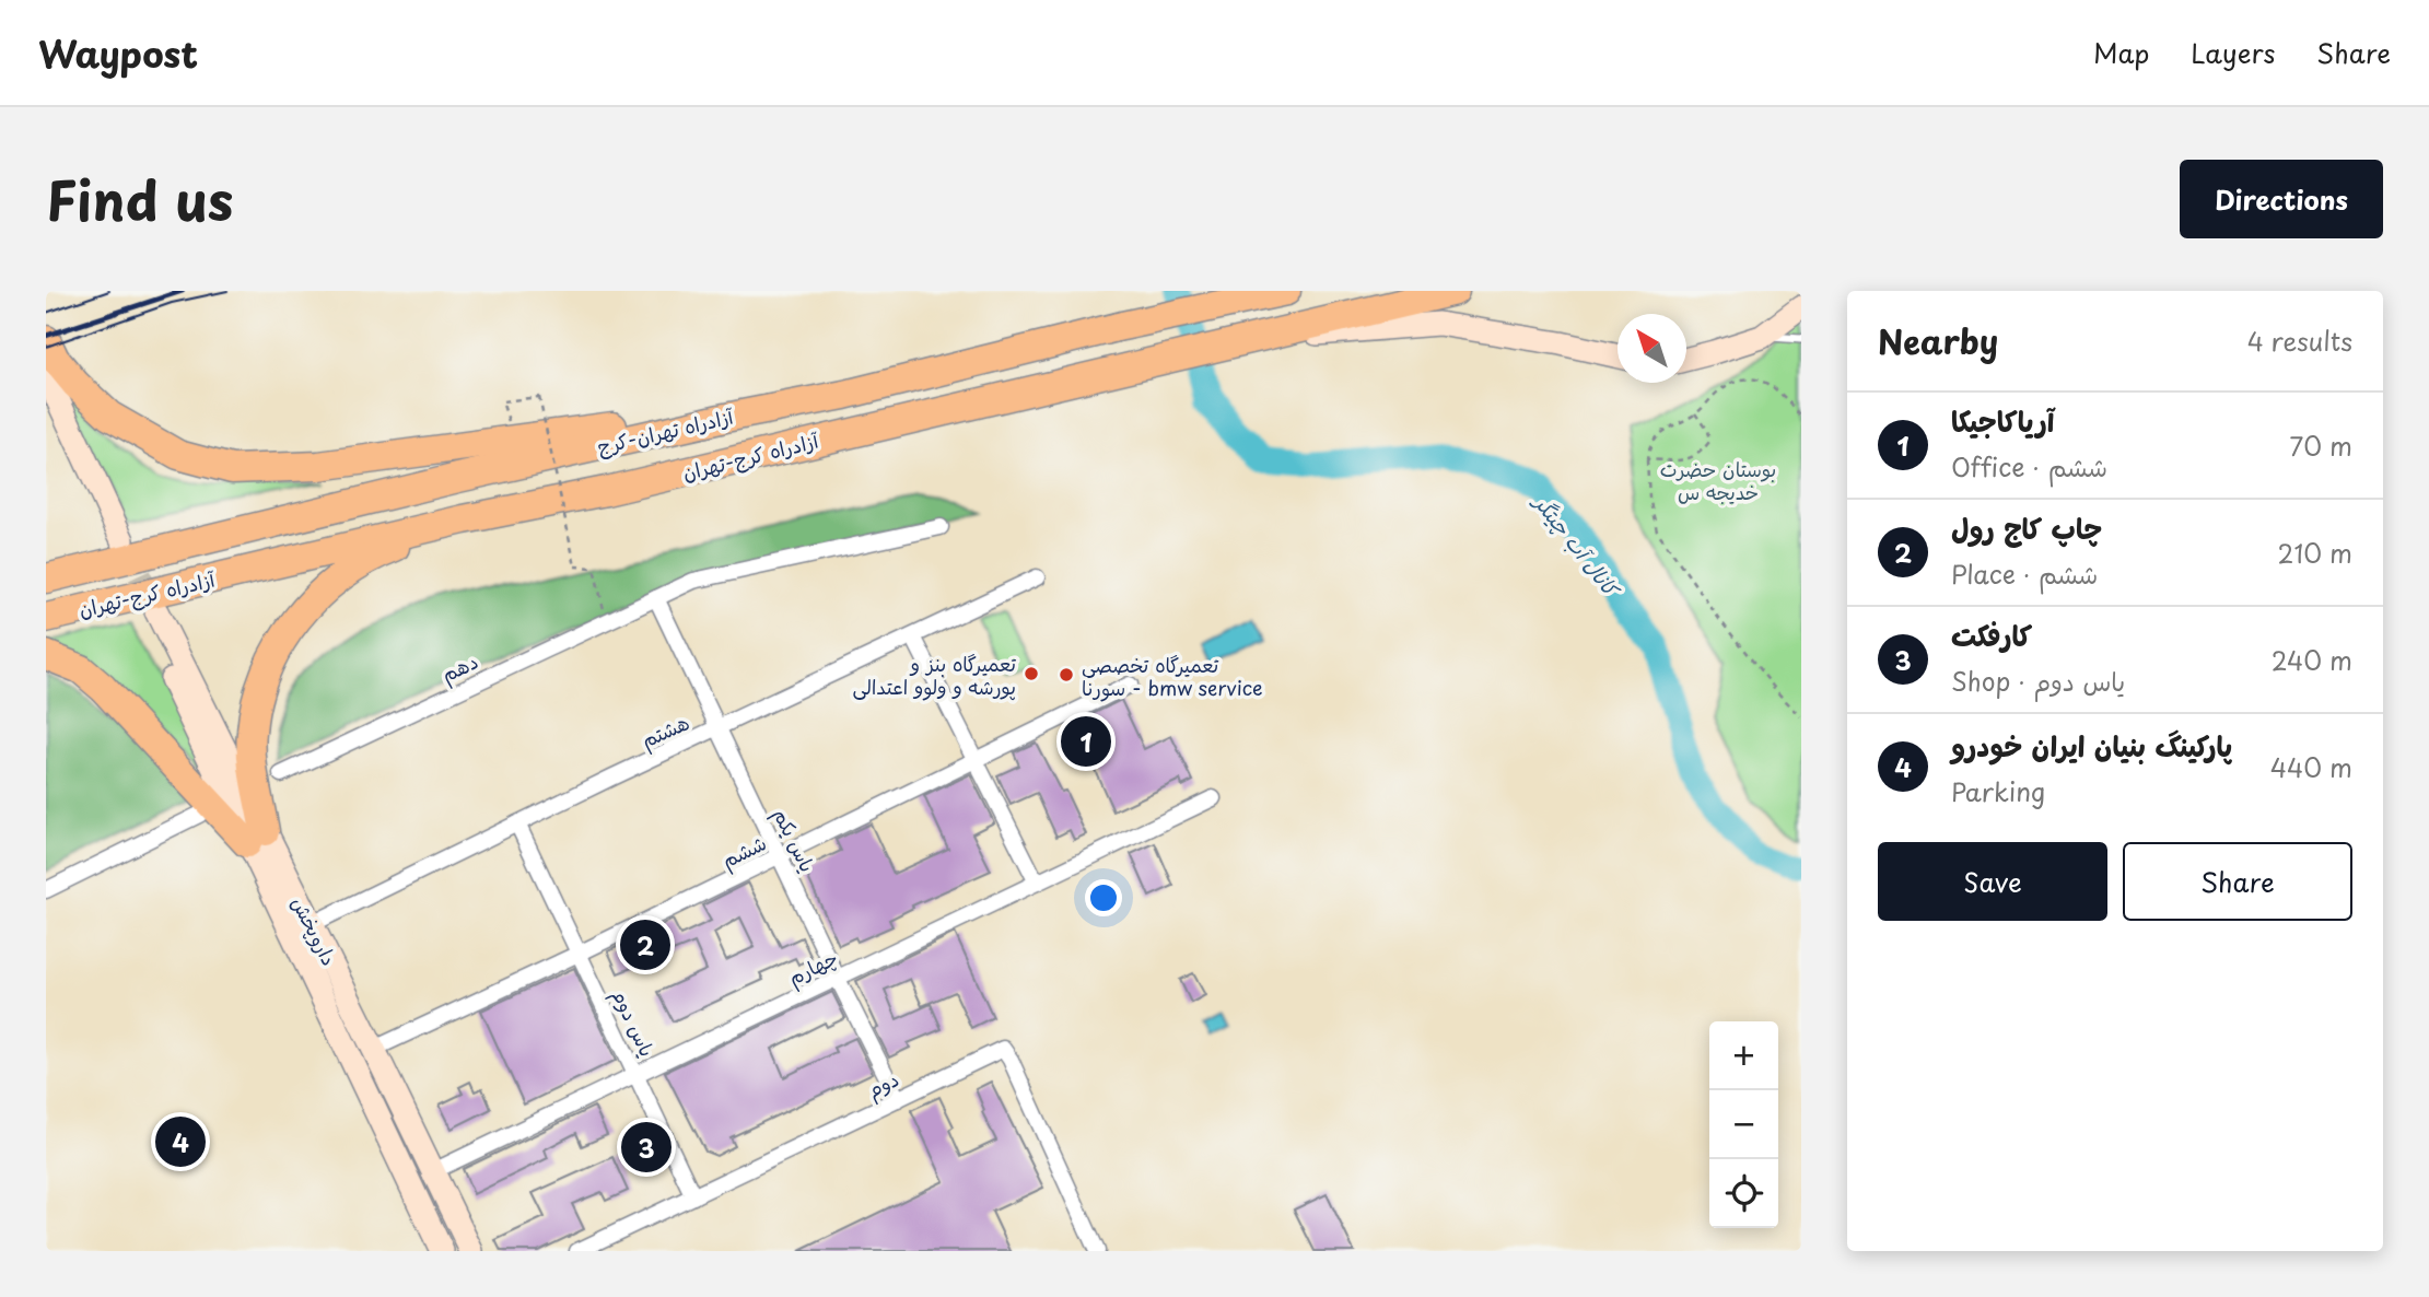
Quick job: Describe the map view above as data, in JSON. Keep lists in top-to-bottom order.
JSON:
{
  "streets": {
    "highway": ["آزادراه تهران-کرج", "آزادراه کرج-تهران"],
    "street": [
      "دهم",
      "هشتم",
      "یاس یکم",
      "ششم",
      "داروپخش",
      "چهارم",
      "یاس دوم",
      "دوم"
    ]
  },
  "crossings": [
    ["دهم", "یاس یکم"],
    ["هشتم", "یاس یکم"],
    ["هشتم", "داروپخش"],
    ["هشتم", "یاس دوم"],
    ["یاس یکم", "ششم"],
    ["یاس یکم", "چهارم"],
    ["یاس یکم", "دوم"],
    ["ششم", "داروپخش"],
    ["ششم", "یاس دوم"],
    ["داروپخش", "چهارم"],
    ["چهارم", "یاس دوم"],
    ["یاس دوم", "دوم"]
  ],
  "water": ["کانال آب چیتگر"],
  "parks": ["بوستان حضرت خدیجه س"],
  "places": ["تعمیرگاه بنز و پورشه و ولوو اعتدالی", "تعمیرگاه تخصصی سورنا - bmw service"],
  "north": "top left",
  "page": {
    "header": "Waypost",
    "nav": ["Map", "Layers", "Share"],
    "title": "Find us",
    "buttons": [
      "Directions",
      ["Save", "Share"]
    ],
    "heading": ["Nearby", "4 results"],
    "list": [
      {
        "mark": "1",
        "name": "آریاکاجیکا",
        "note": "Office · ششم",
        "value": "70 m"
      },
      {
        "mark": "2",
        "name": "چاپ کاج رول",
        "note": "Place · ششم",
        "value": "210 m"
      },
      {
        "mark": "3",
        "name": "کارفکت",
        "note": "Shop · یاس دوم",
        "value": "240 m"
      },
      {
        "mark": "4",
        "name": "پارکینگ بنیان ایران خودرو",
        "note": "Parking",
        "value": "440 m"
      }
    ],
    "pins": [
      "1",
      "2",
      "4",
      "3"
    ],
    "map_buttons": ["+", "−"]
  }
}
